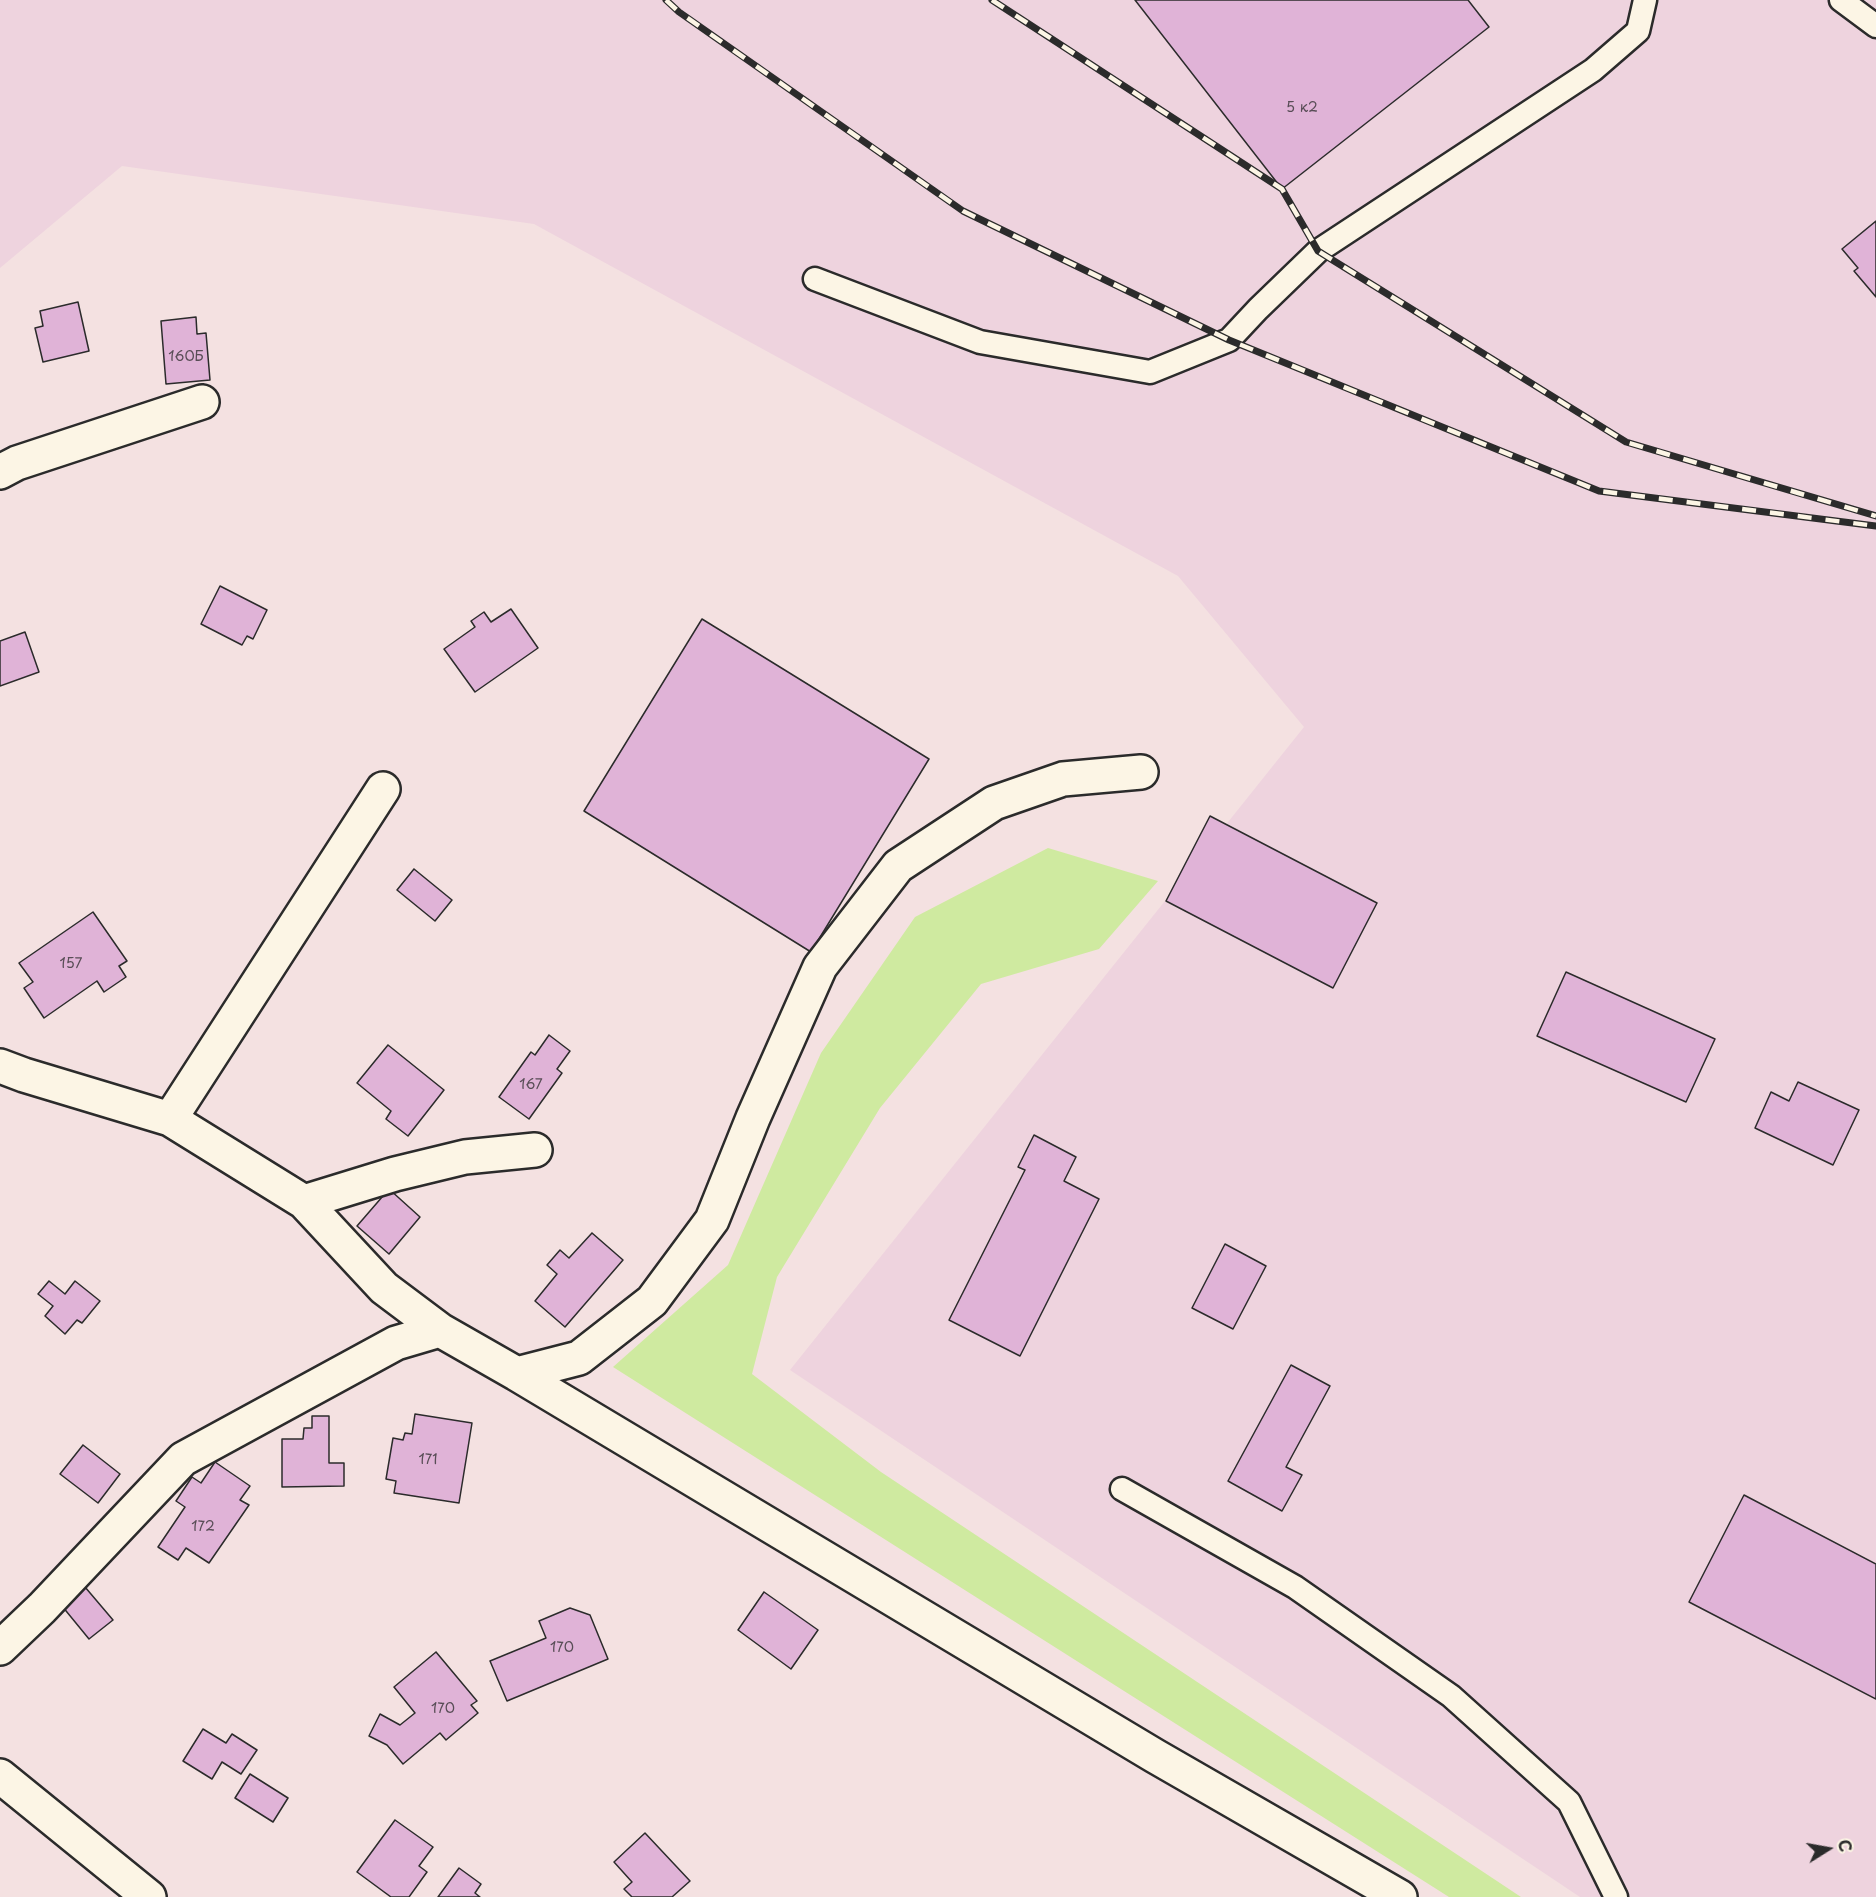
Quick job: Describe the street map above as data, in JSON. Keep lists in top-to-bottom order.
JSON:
{
  "house_numbers": [
    "5 к2",
    "160Б",
    "157",
    "167",
    "171",
    "172",
    "170",
    "170"
  ],
  "north": "right"
}
